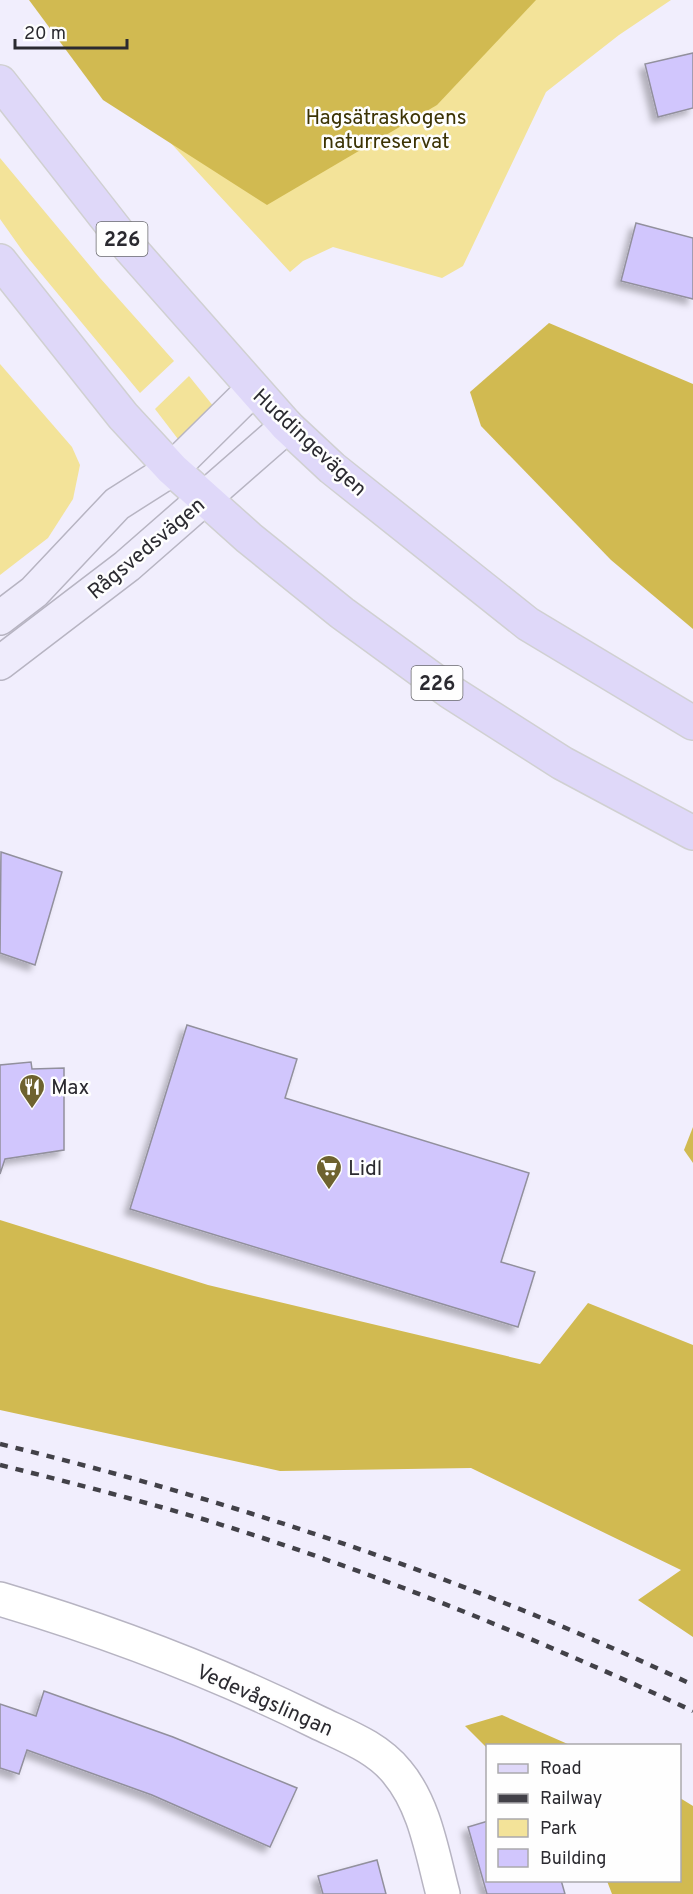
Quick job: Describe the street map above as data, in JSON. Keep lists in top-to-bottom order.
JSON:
{
  "streets": {
    "main road": ["226", "Huddingevägen"],
    "street": ["Rågsvedsvägen", "Vedevågslingan"]
  },
  "crossings": [
    ["226", "Rågsvedsvägen"],
    ["Huddingevägen", "Rågsvedsvägen"]
  ],
  "parks": ["Hagsätraskogens naturreservat"],
  "places": {
    "restaurant": ["Max"],
    "supermarket": ["Lidl"]
  },
  "legend": [
    "Road",
    "Railway",
    "Park",
    "Building"
  ],
  "scale_bar": "20 m"
}
